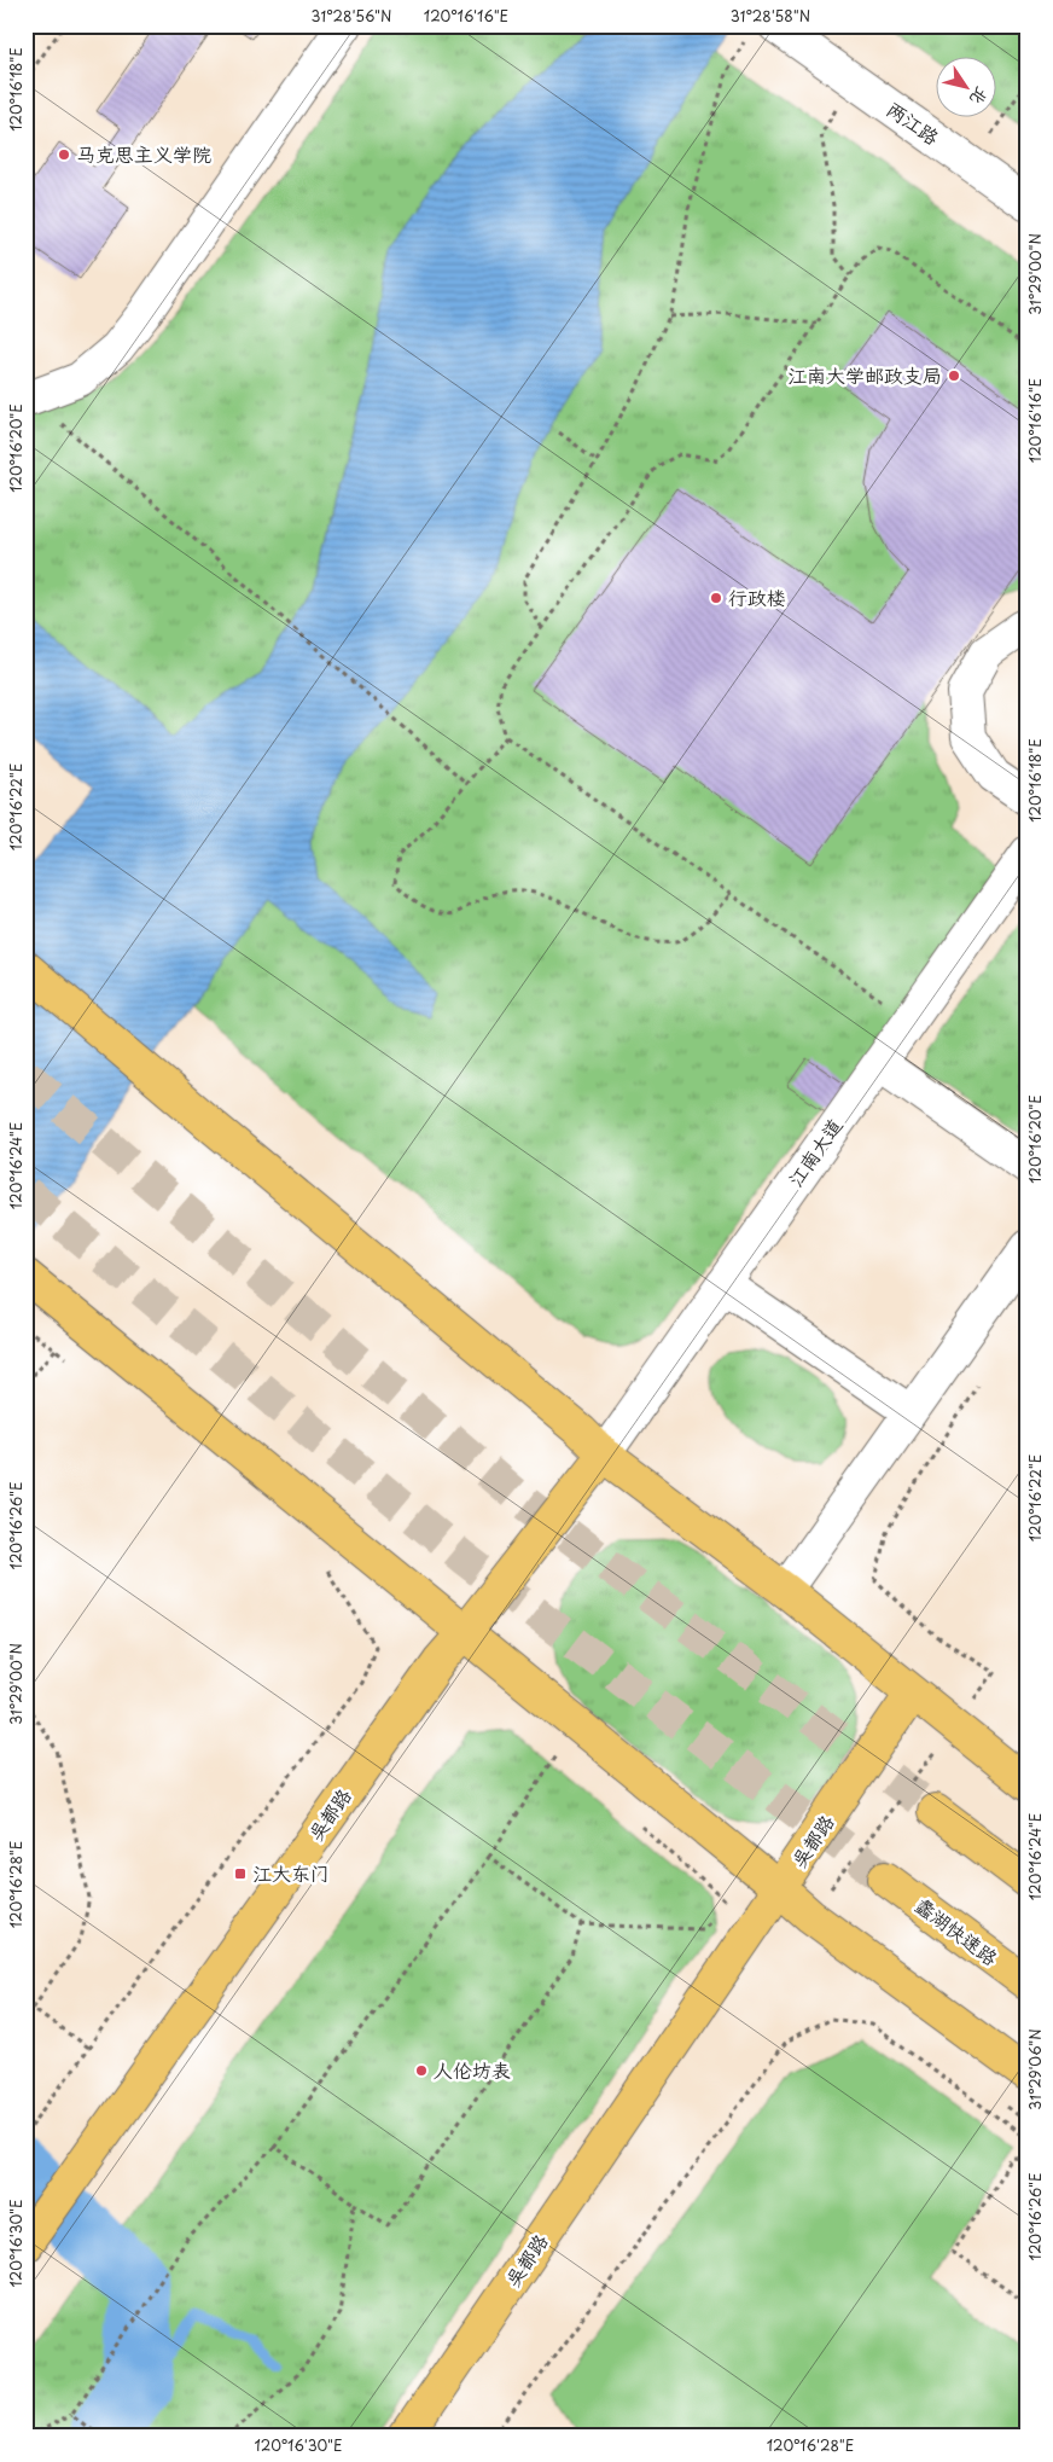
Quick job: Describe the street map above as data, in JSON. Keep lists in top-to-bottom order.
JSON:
{
  "streets": {
    "main road": ["吴都路", "蠡湖快速路"],
    "street": ["两江路", "江南大道"]
  },
  "crossings": [
    ["江南大道", "吴都路"]
  ],
  "places": {
    "other": [
      "马克思主义学院",
      "江南大学邮政支局",
      "行政楼",
      "人伦坊表"
    ],
    "transit": ["江大东门"]
  },
  "north": "bottom right",
  "coordinates": [
    "31°28'56\"N",
    "120°16'16\"E",
    "31°28'58\"N",
    "120°16'18\"E",
    "31°29'00\"N",
    "120°16'20\"E",
    "120°16'22\"E",
    "120°16'24\"E",
    "120°16'26\"E",
    "120°16'28\"E",
    "31°29'06\"N",
    "120°16'30\"E"
  ]
}
